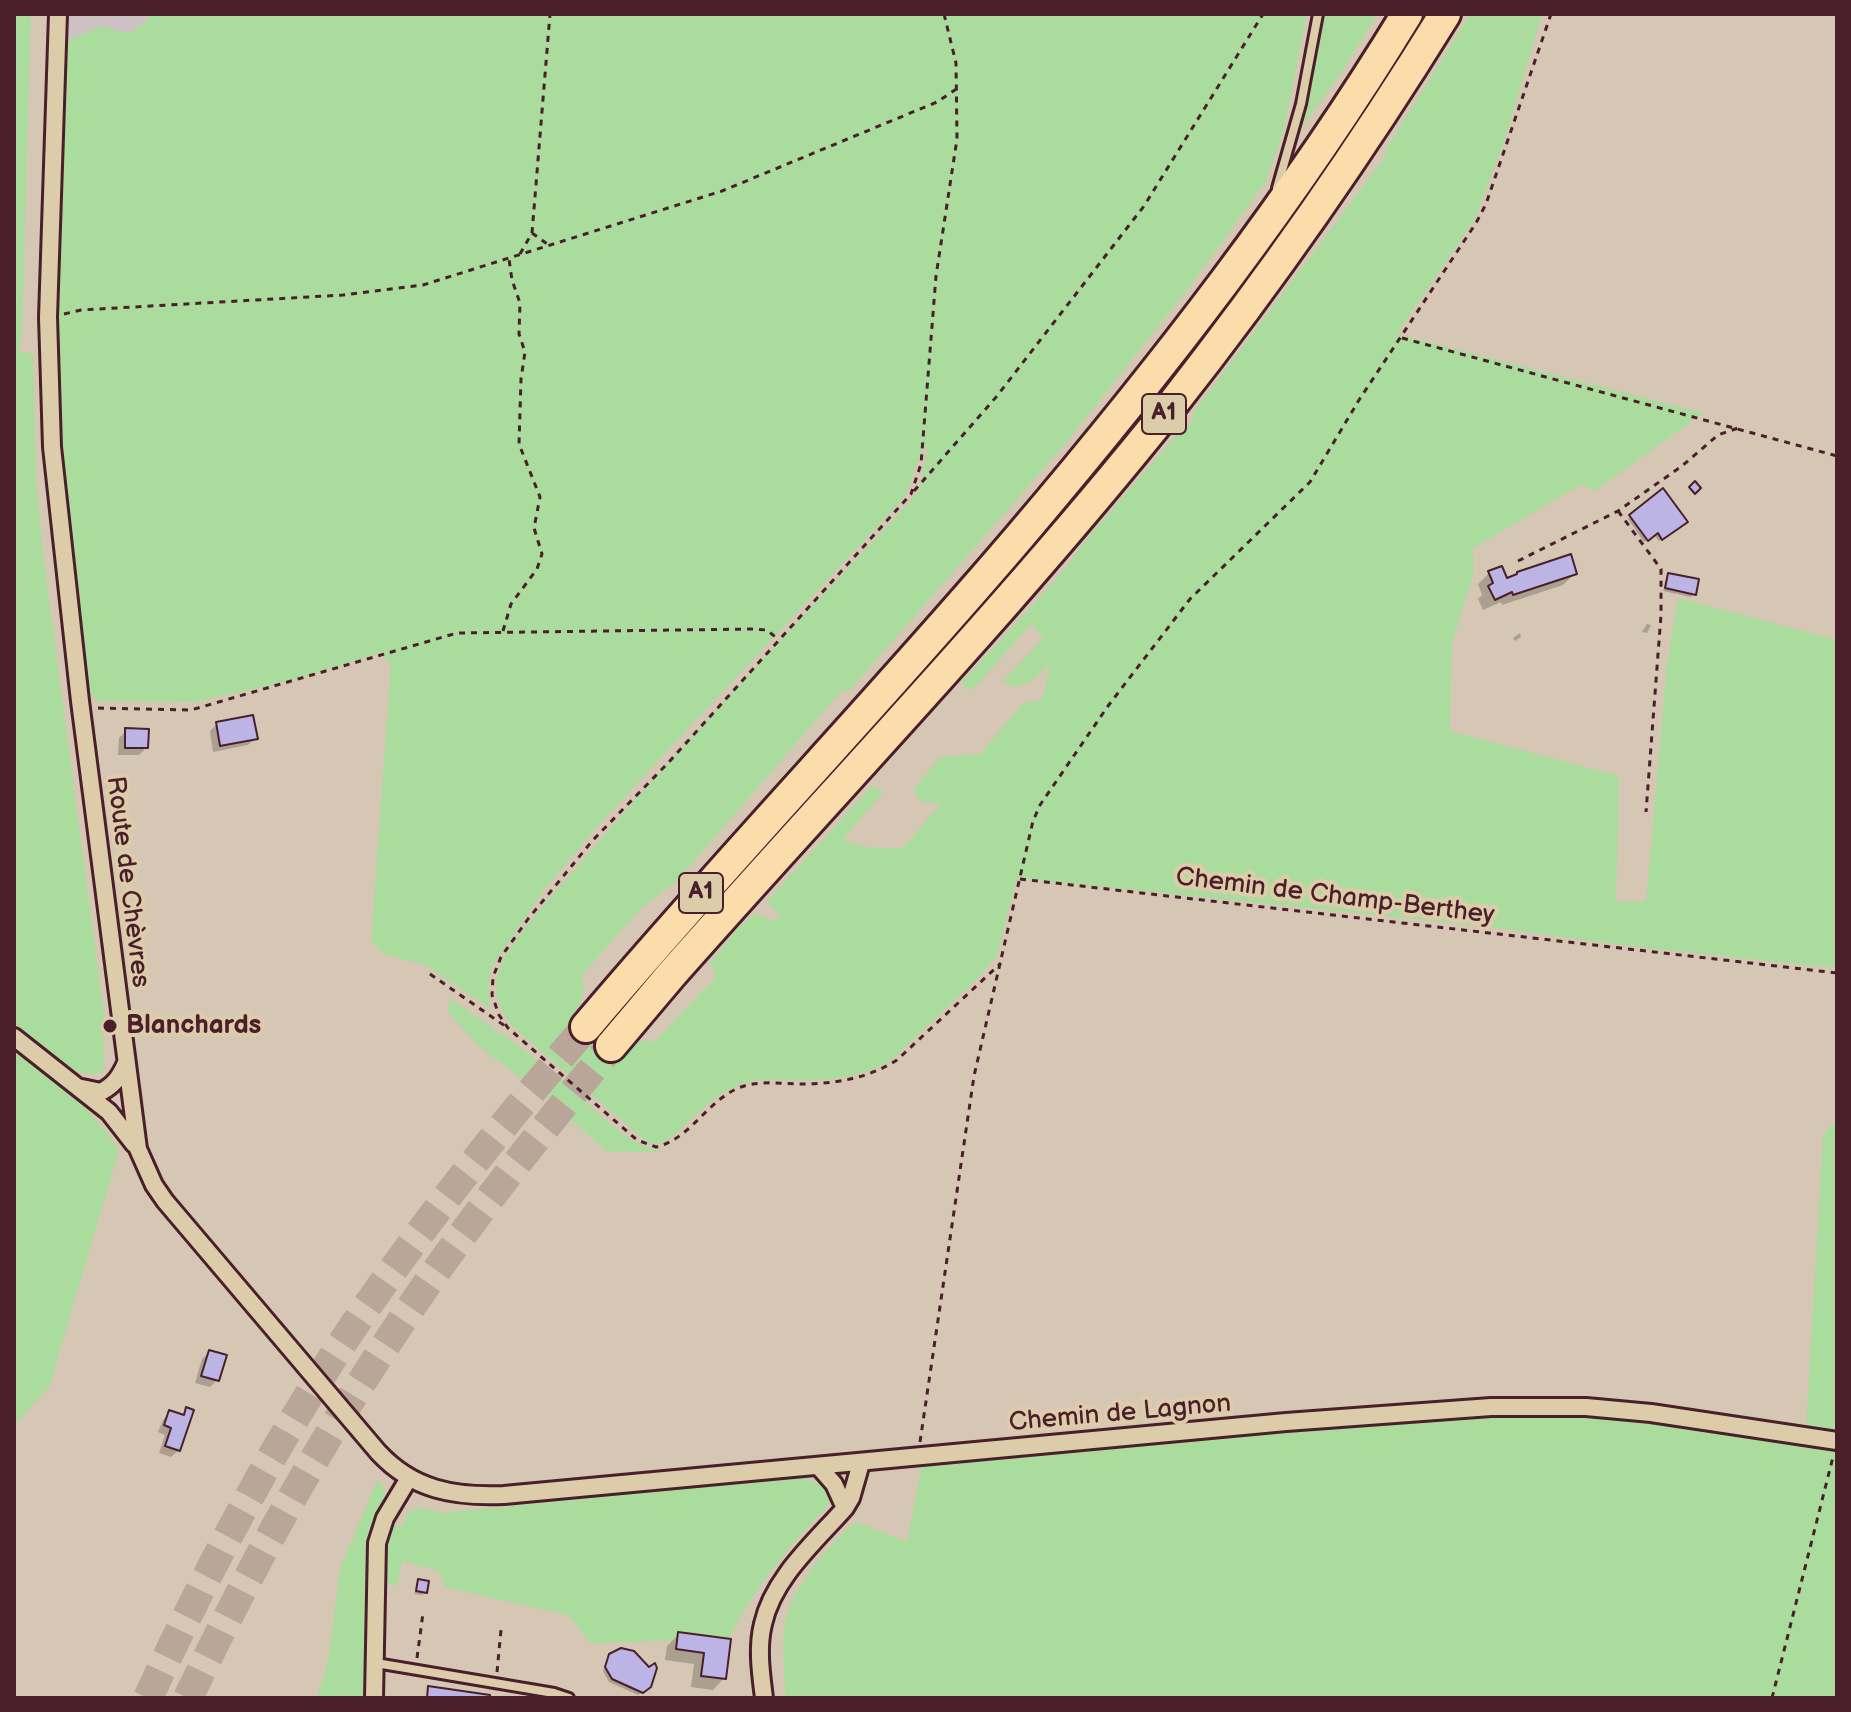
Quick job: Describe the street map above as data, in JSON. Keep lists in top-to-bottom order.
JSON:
{
  "streets": {
    "highway": ["A1"],
    "street": ["Route de Chèvres", "Chemin de Lagnon"],
    "path": ["Chemin de Champ-Berthey"]
  },
  "crossings": [
    ["Route de Chèvres", "Chemin de Lagnon"]
  ],
  "places": ["Blanchards"]
}
